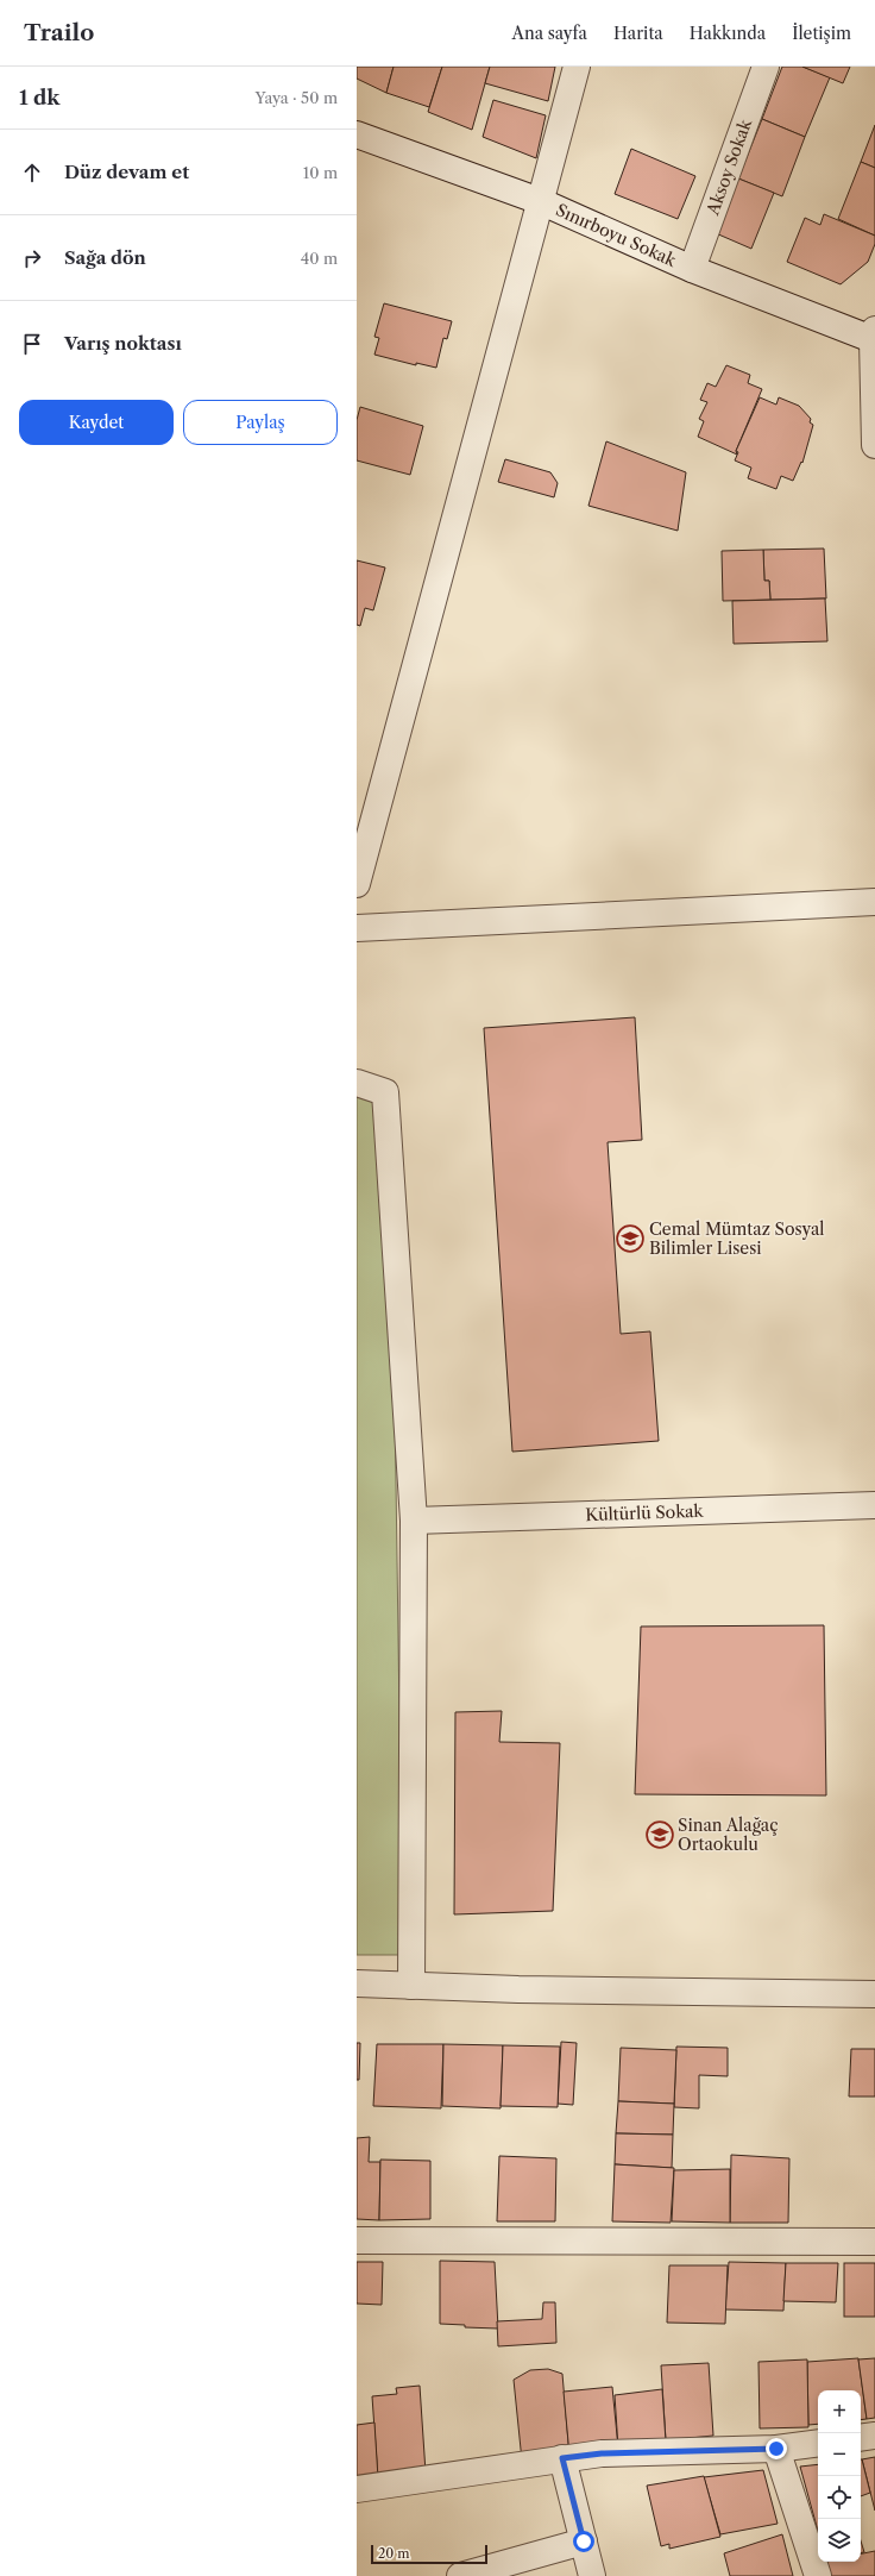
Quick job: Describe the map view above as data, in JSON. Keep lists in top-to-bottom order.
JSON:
{
  "streets": {
    "street": ["Aksoy Sokak", "Sınırboyu Sokak", "Kültürlü Sokak"]
  },
  "crossings": [
    ["Aksoy Sokak", "Sınırboyu Sokak"]
  ],
  "places": {
    "school or university": ["Cemal Mümtaz Sosyal Bilimler Lisesi", "Sinan Alağaç Ortaokulu"]
  },
  "scale_bar": "20 m",
  "page": {
    "header": "Trailo",
    "nav": [
      "Ana sayfa",
      "Harita",
      "Hakkında",
      "İletişim"
    ],
    "heading": ["1 dk", "Yaya · 50 m"],
    "list": [
      ["Düz devam et", "10 m"],
      ["Sağa dön", "40 m"],
      "Varış noktası"
    ],
    "buttons": ["Kaydet", "Paylaş"],
    "map_buttons": ["+", "−"],
    "scale": "20 m"
  }
}
